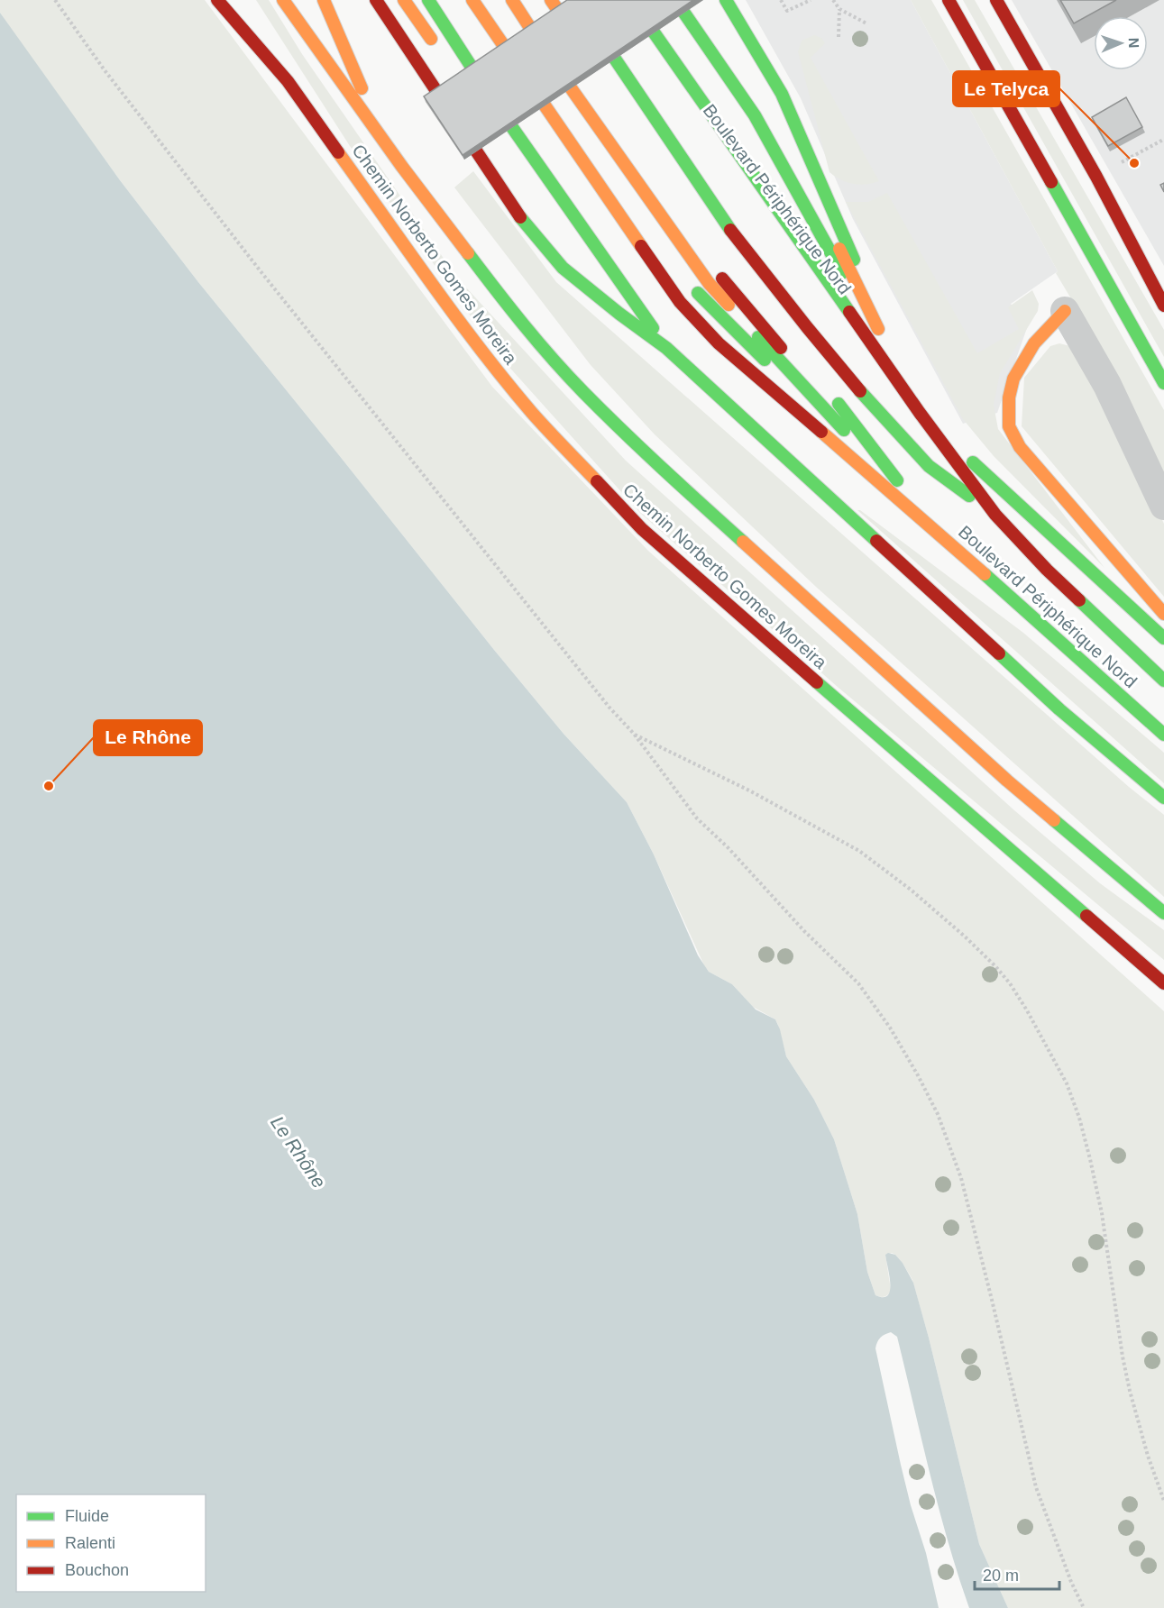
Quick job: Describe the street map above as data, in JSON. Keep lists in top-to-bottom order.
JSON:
{
  "streets": {
    "main road": ["Boulevard Périphérique Nord", "Chemin Norberto Gomes Moreira"]
  },
  "water": ["Le Rhône"],
  "places": ["Le Telyca", "Le Rhône"],
  "legend": ["Fluide", "Ralenti", "Bouchon"],
  "scale_bar": "20 m",
  "north": "right"
}
